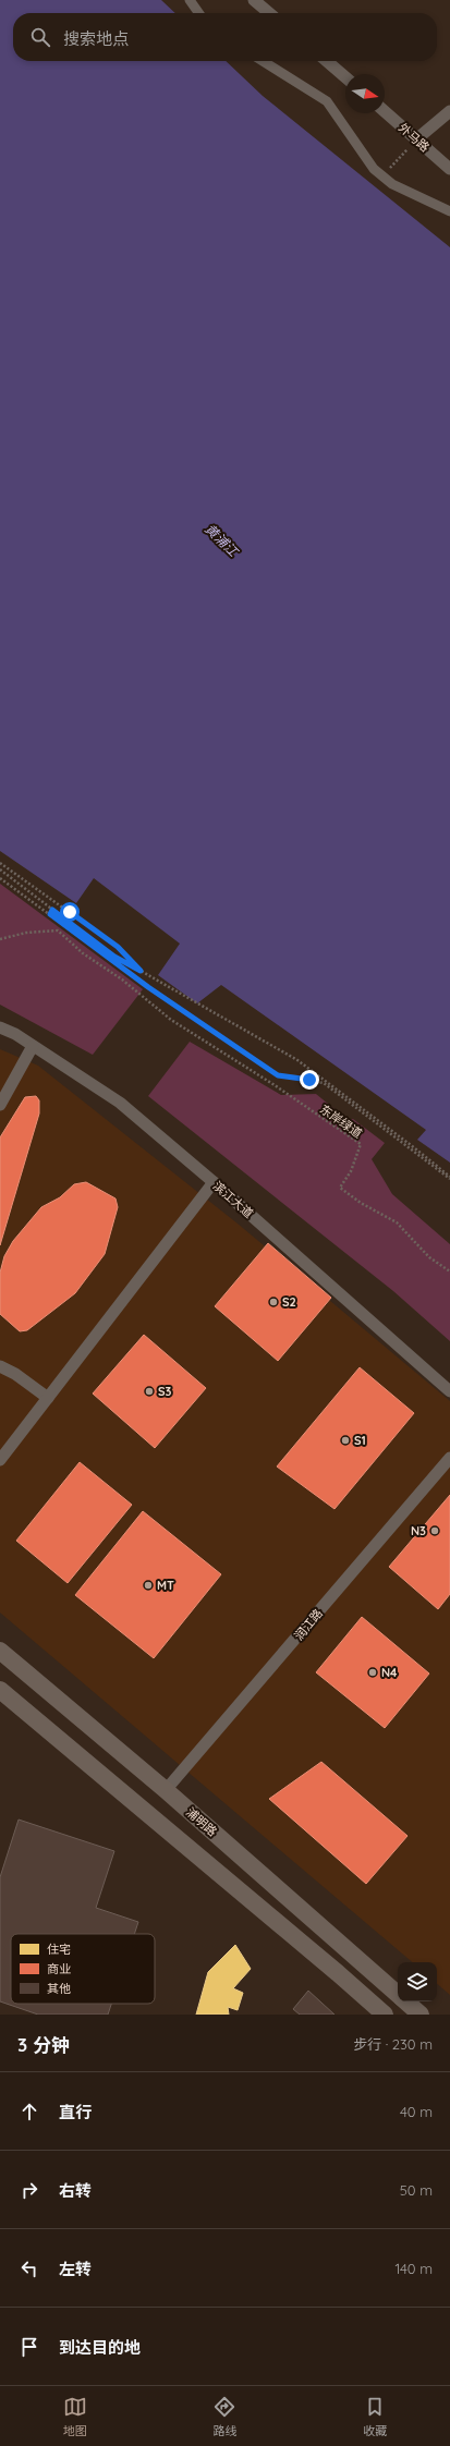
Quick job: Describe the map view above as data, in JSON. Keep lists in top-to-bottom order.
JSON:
{
  "streets": {
    "main road": ["浦明路"],
    "street": ["外马路", "滨江大道", "润江路"],
    "path": ["东岸绿道"]
  },
  "crossings": [
    ["润江路", "浦明路"]
  ],
  "water": ["黄浦江"],
  "places": [
    "S2",
    "S3",
    "S1",
    "N3",
    "MT",
    "N4"
  ],
  "legend": ["住宅", "商业", "其他"],
  "north": "right",
  "page": {
    "search": "搜索地点",
    "heading": ["3 分钟", "步行 · 230 m"],
    "list": [
      ["直行", "40 m"],
      ["右转", "50 m"],
      ["左转", "140 m"],
      "到达目的地"
    ],
    "nav": ["地图", "路线", "收藏"]
  }
}
